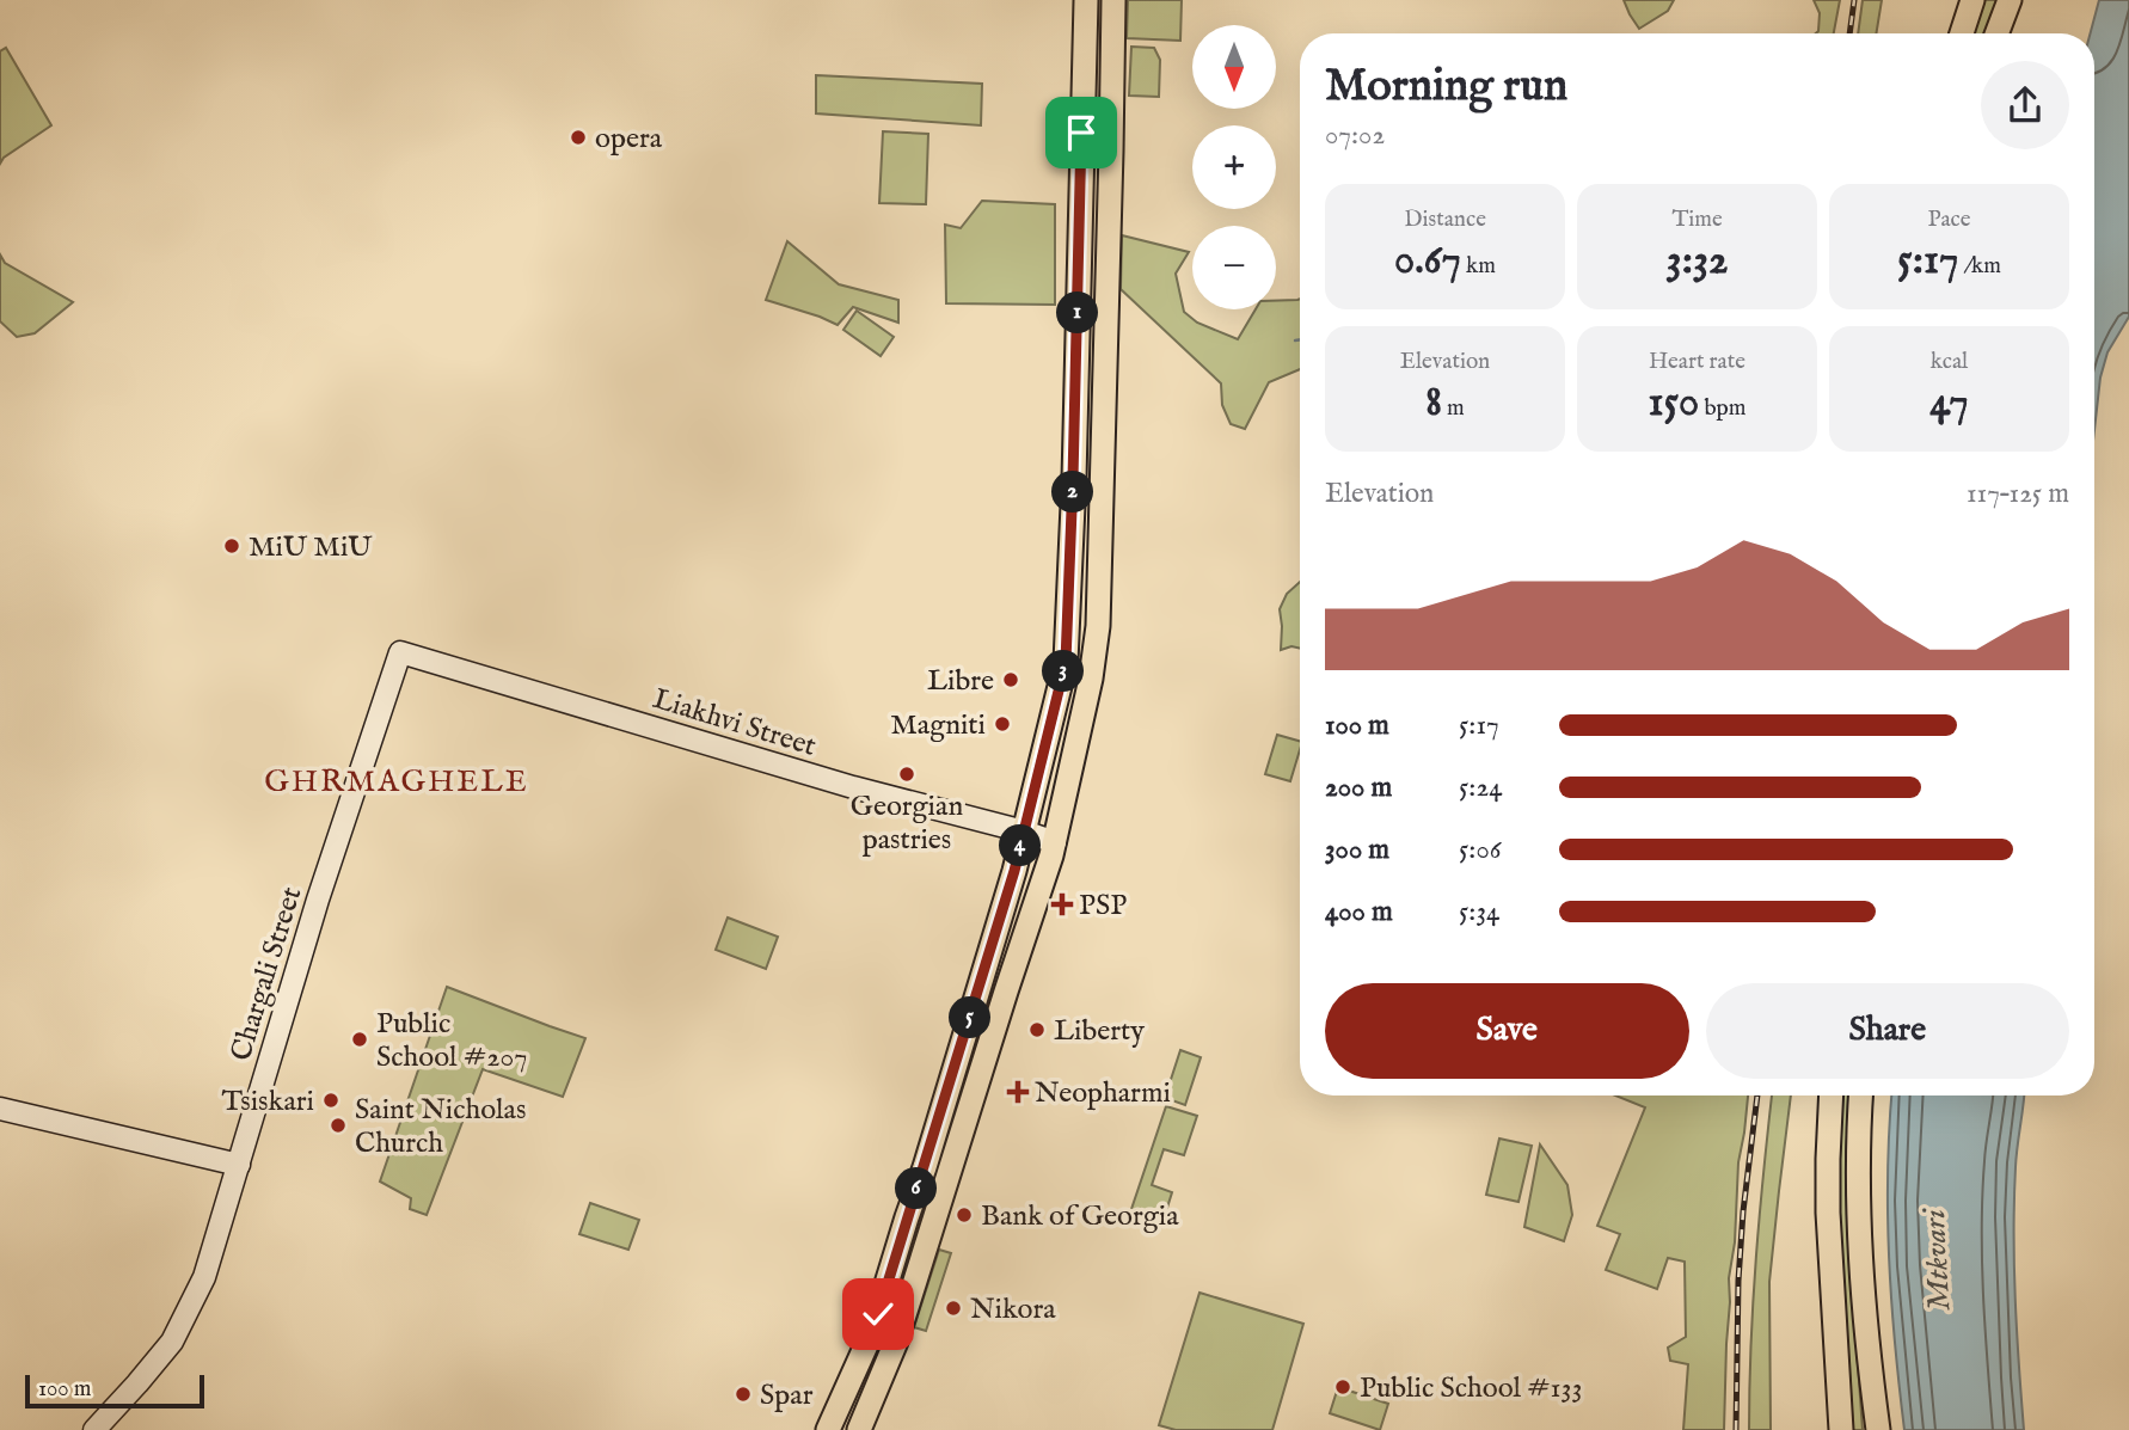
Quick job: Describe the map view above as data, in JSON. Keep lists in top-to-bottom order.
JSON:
{
  "streets": {
    "street": ["Liakhvi Street", "Chargali Street"]
  },
  "crossings": [
    ["Liakhvi Street", "Chargali Street"]
  ],
  "districts": ["GHRMAGHELE"],
  "water": ["Mtkvari"],
  "places": {
    "other": [
      "opera",
      "MiU MiU",
      "Libre",
      "Magniti",
      "Georgian pastries",
      "Liberty",
      "Public School #207",
      "Tsiskari",
      "Saint Nicholas Church",
      "Bank of Georgia",
      "Nikora",
      "Public School #133",
      "Spar"
    ],
    "health": ["PSP", "Neopharmi"]
  },
  "scale_bar": "100 m",
  "north": "bottom",
  "page": {
    "map_buttons": ["+", "−"],
    "heading": ["Morning run", "07:02"],
    "stats": [
      ["Distance", "0.67 km"],
      ["Time", "3:32"],
      ["Pace", "5:17 /km"],
      ["Elevation", "8 m"],
      ["Heart rate", "150 bpm"],
      ["kcal", "47"]
    ],
    "pins": [
      "1",
      "2",
      "3",
      "4",
      "5",
      "6"
    ],
    "chart": ["Elevation", "117–125 m"],
    "list": [
      {
        "name": "100 m",
        "note": "5:17"
      },
      {
        "name": "200 m",
        "note": "5:24"
      },
      {
        "name": "300 m",
        "note": "5:06"
      },
      {
        "name": "400 m",
        "note": "5:34"
      }
    ],
    "buttons": ["Save", "Share"],
    "scale": "100 m"
  }
}
